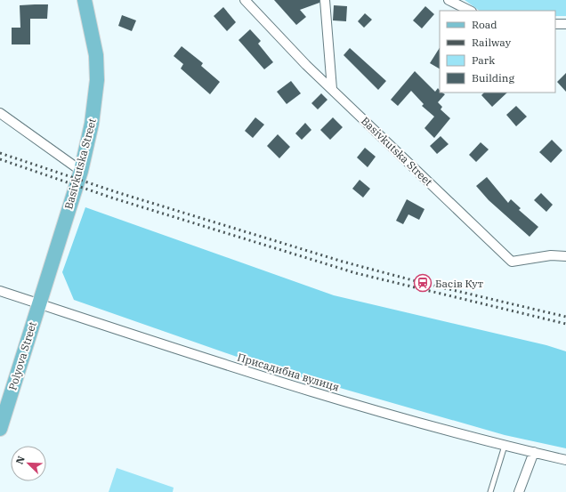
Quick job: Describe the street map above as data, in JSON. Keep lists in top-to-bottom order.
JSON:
{
  "streets": {
    "main road": ["Basivkutska Street", "Polyova Street"],
    "street": ["Присадибна вулиця"]
  },
  "crossings": [
    ["Basivkutska Street", "Polyova Street"],
    ["Basivkutska Street", "Присадибна вулиця"],
    ["Polyova Street", "Присадибна вулиця"]
  ],
  "places": {
    "station": ["Басів Кут"]
  },
  "legend": [
    "Road",
    "Railway",
    "Park",
    "Building"
  ],
  "north": "top left"
}
